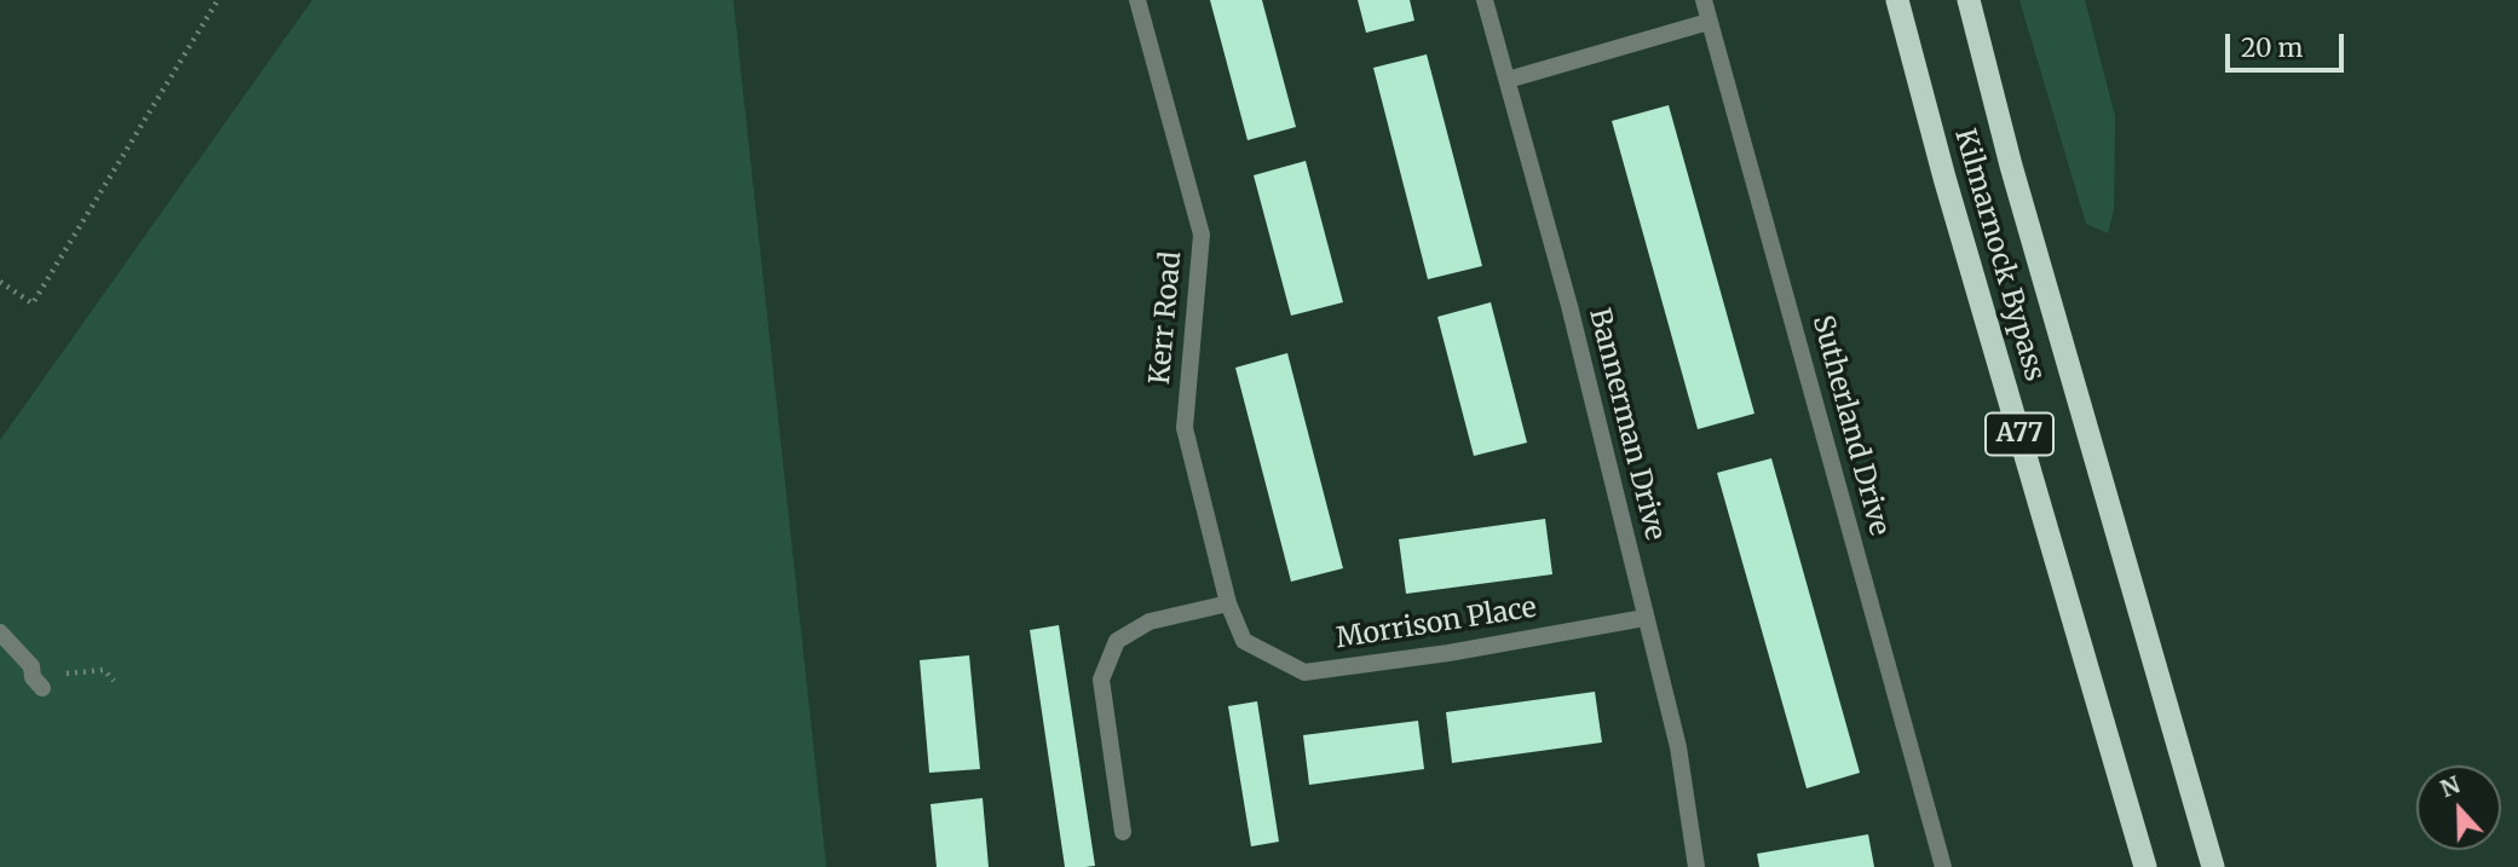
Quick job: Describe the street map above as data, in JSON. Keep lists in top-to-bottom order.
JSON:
{
  "streets": {
    "highway": ["Kilmarnock Bypass", "A77"],
    "street": [
      "Kerr Road",
      "Bannerman Drive",
      "Sutherland Drive",
      "Morrison Place"
    ]
  },
  "crossings": [
    ["Kerr Road", "Morrison Place"],
    ["Bannerman Drive", "Morrison Place"]
  ],
  "scale_bar": "20 m",
  "north": "top"
}
